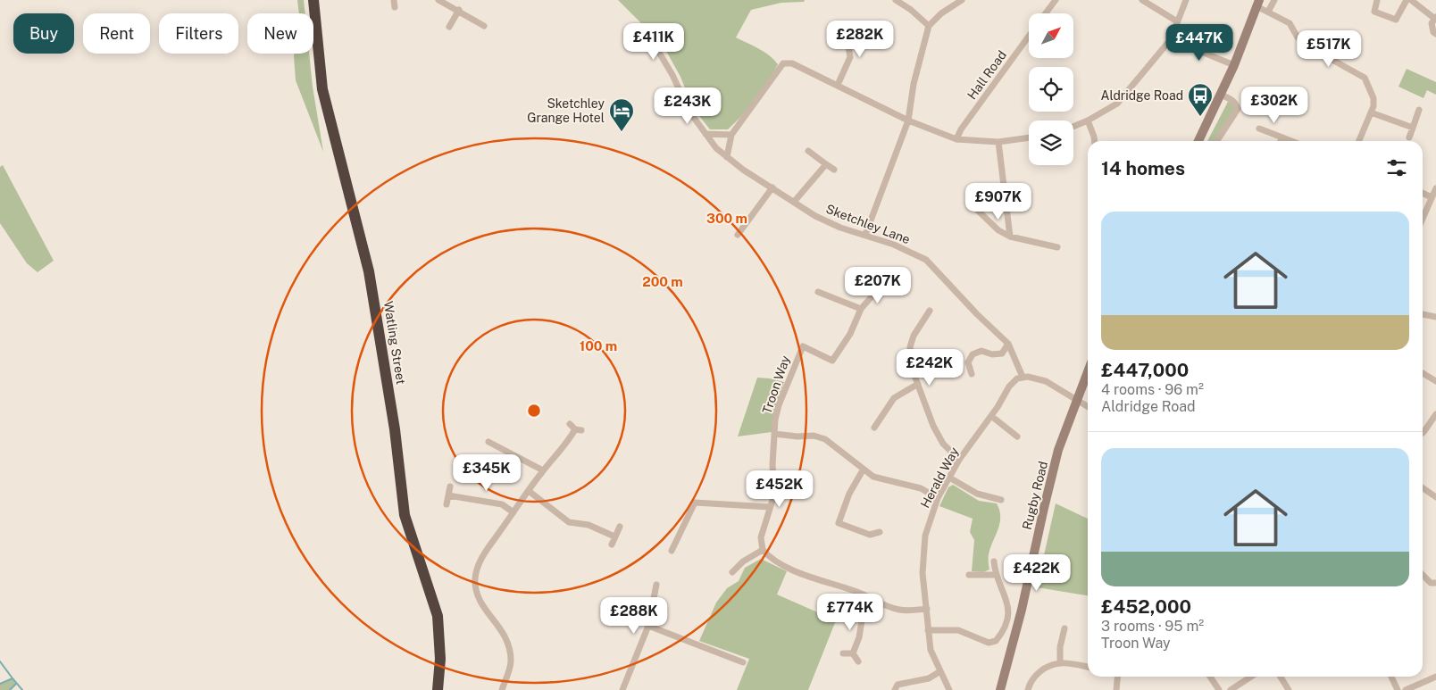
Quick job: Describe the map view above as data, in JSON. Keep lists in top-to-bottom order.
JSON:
{
  "streets": {
    "highway": ["Watling Street"],
    "main road": ["Rugby Road"],
    "street": [
      "Hall Road",
      "Sketchley Lane",
      "Troon Way",
      "Herald Way"
    ]
  },
  "crossings": [
    ["Sketchley Lane", "Herald Way"]
  ],
  "places": {
    "bus stop": ["Aldridge Road"],
    "hotel": ["Sketchley Grange Hotel"]
  },
  "north": "top right",
  "page": {
    "chip": [
      "Buy",
      "Rent",
      "Filters",
      "New"
    ],
    "price": [
      "£282K",
      "£411K",
      "£447K",
      "£517K",
      "£302K",
      "£243K",
      "£907K",
      "£207K",
      "£242K",
      "£345K",
      "£452K",
      "£422K",
      "£774K",
      "£288K"
    ],
    "heading": "14 homes",
    "list": [
      {
        "name": "£447,000",
        "note": "4 rooms · 96 m² · Aldridge Road"
      },
      {
        "name": "£452,000",
        "note": "3 rooms · 95 m² · Troon Way"
      }
    ]
  },
  "rings": ["300 m", "200 m", "100 m"]
}
